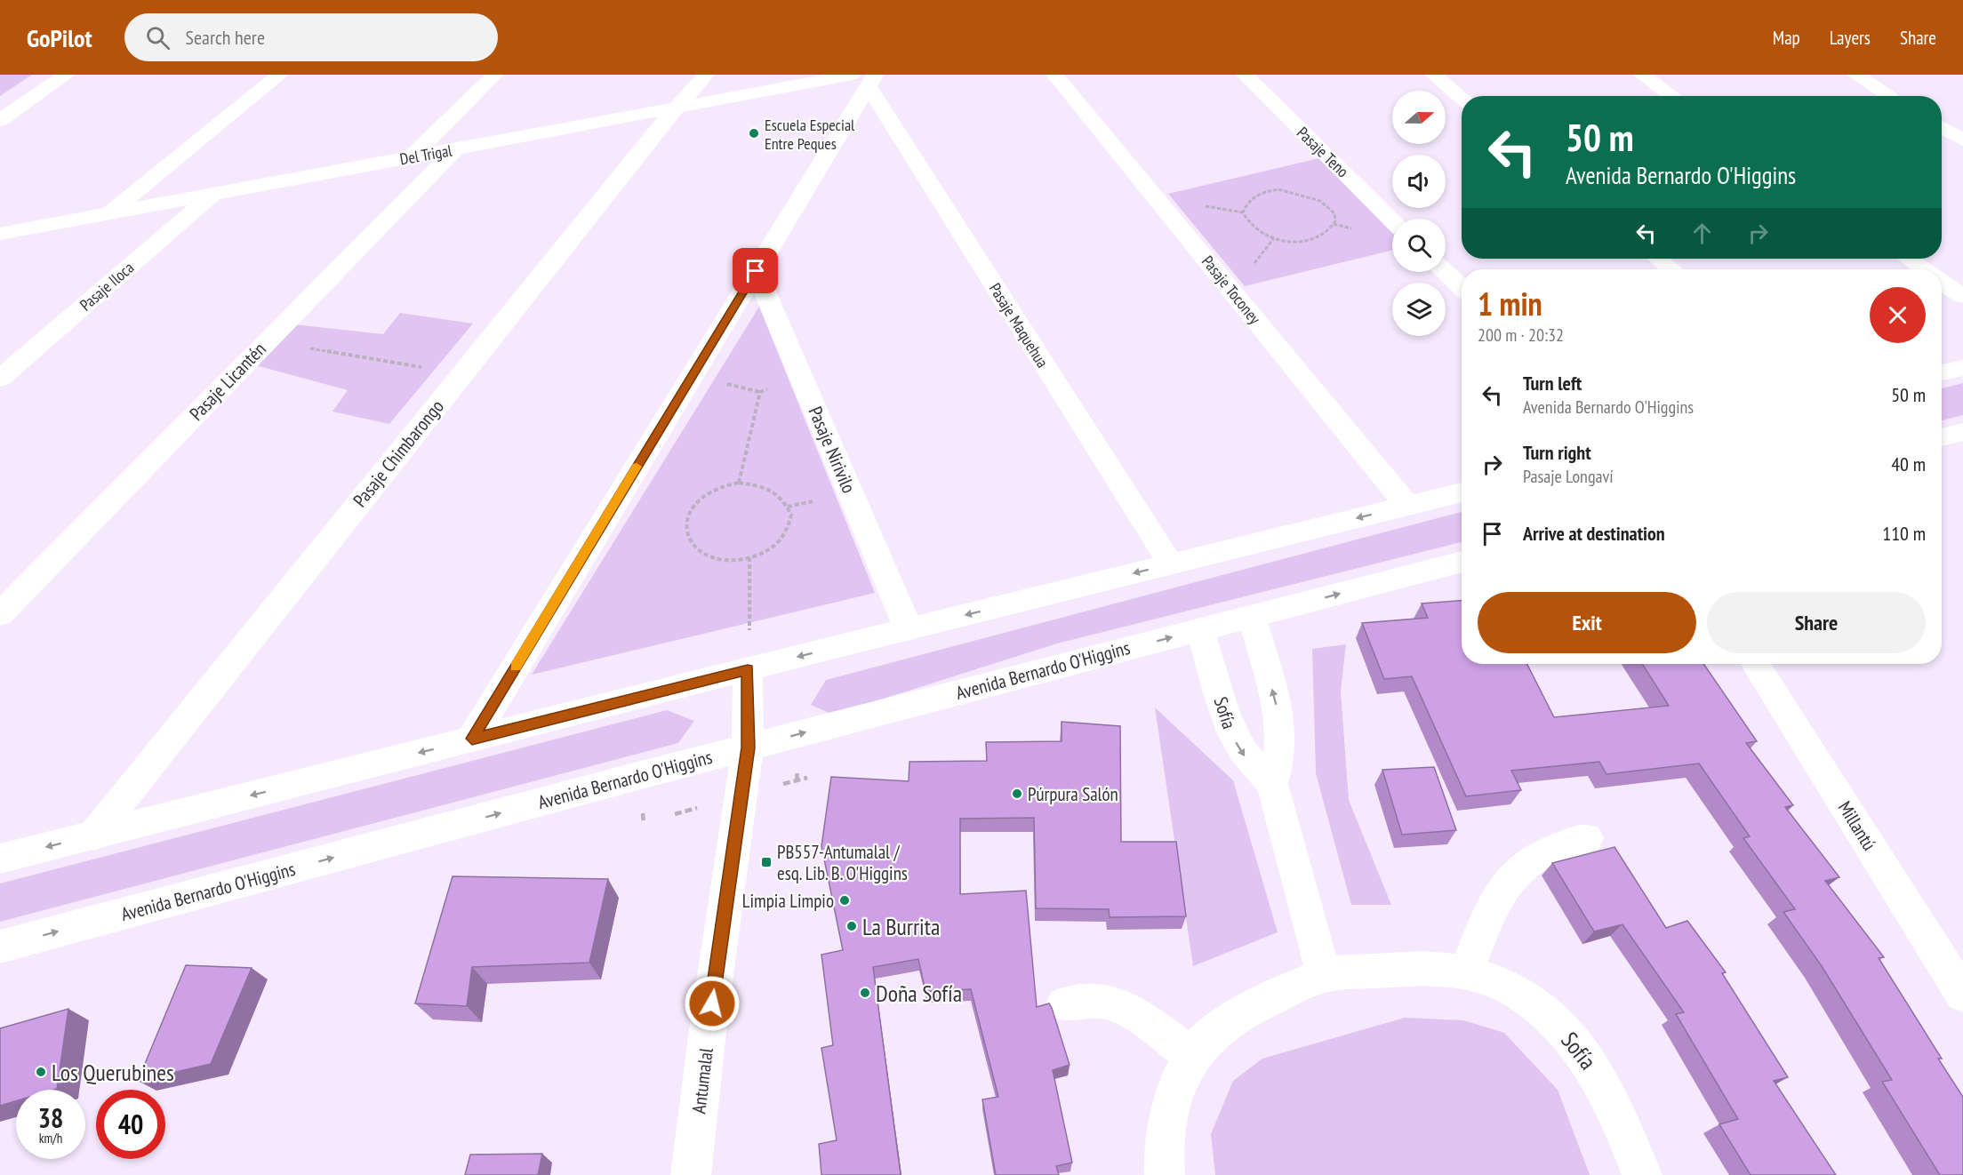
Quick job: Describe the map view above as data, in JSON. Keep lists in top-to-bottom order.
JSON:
{
  "streets": {
    "street": [
      "Pasaje Teno",
      "Del Trigal",
      "Pasaje Iloca",
      "Pasaje Toconey",
      "Pasaje Maquehua",
      "Pasaje Licantén",
      "Pasaje Nirivilo",
      "Pasaje Chimbarongo",
      "Avenida Bernardo O'Higgins",
      "Sofía",
      "Millantú",
      "Antumalal"
    ]
  },
  "crossings": [
    ["Del Trigal", "Pasaje Iloca"],
    ["Del Trigal", "Pasaje Maquehua"],
    ["Del Trigal", "Pasaje Licantén"],
    ["Del Trigal", "Pasaje Chimbarongo"],
    ["Avenida Bernardo O'Higgins", "Sofía"],
    ["Avenida Bernardo O'Higgins", "Antumalal"]
  ],
  "places": {
    "other": [
      "Escuela Especial Entre Peques",
      "Púrpura Salón",
      "Limpia Limpio",
      "La Burrita",
      "Doña Sofía",
      "Los Querubines"
    ],
    "transit": ["PB557-Antumalal / esq. Lib. B. O'Higgins"]
  },
  "north": "right",
  "page": {
    "header": "GoPilot",
    "search": "Search here",
    "nav": ["Map", "Layers", "Share"],
    "turn": ["50 m", "Avenida Bernardo O'Higgins"],
    "heading": ["1 min", "200 m · 20:32"],
    "list": [
      {
        "name": "Turn left",
        "note": "Avenida Bernardo O'Higgins",
        "value": "50 m"
      },
      {
        "name": "Turn right",
        "note": "Pasaje Longaví",
        "value": "40 m"
      },
      {
        "name": "Arrive at destination",
        "value": "110 m"
      }
    ],
    "buttons": ["Exit", "Share"],
    "speed": "38 km/h",
    "limit": "40"
  }
}
